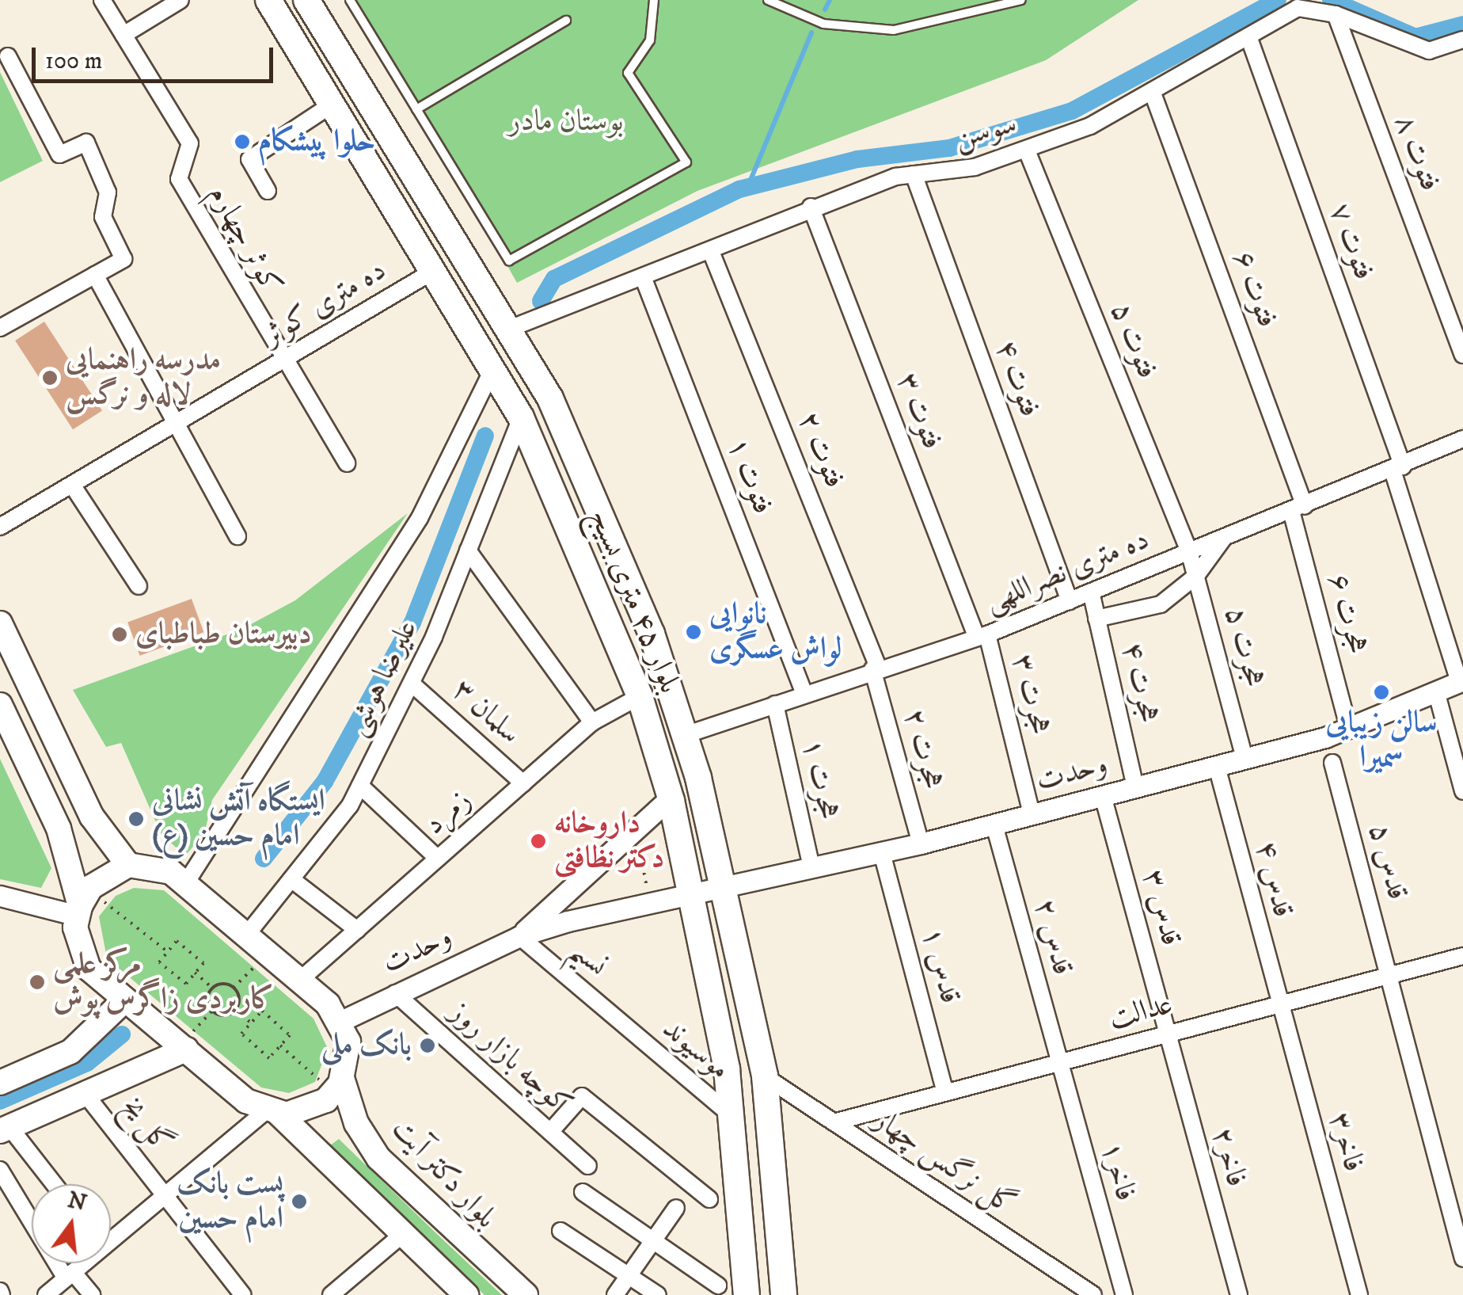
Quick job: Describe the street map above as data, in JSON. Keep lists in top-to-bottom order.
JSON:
{
  "streets": {
    "main road": ["بلوار ۴۵ متری بسیج", "بلوار دکتر آیت"],
    "street": [
      "سوسن",
      "فتوت ۸",
      "کوثر چهارم",
      "فتوت ۷",
      "فتوت ۶",
      "ده متری کوثر",
      "فتوت ۵",
      "فتوت ۴",
      "فتوت ۳",
      "فتوت ۲",
      "فتوت ۱",
      "ده متری نصراللهی",
      "هجرت ۶",
      "هجرت ۵",
      "علیرضا هوشی",
      "هجرت ۴",
      "هجرت ۳",
      "سلمان ۳",
      "هجرت ۲",
      "وحدت",
      "هجرت ۱",
      "زمرد",
      "قدس ۵",
      "قدس ۴",
      "قدس ۳",
      "قدس ۲",
      "نسیم",
      "قدس ۱",
      "عدالت",
      "موسیوند",
      "کوچه بازار روز",
      "گل یخ",
      "فاخر۳",
      "فاخر۲",
      "گل نرگس چهار",
      "فاخر۱"
    ]
  },
  "crossings": [
    ["سوسن", "فتوت ۸"],
    ["سوسن", "فتوت ۷"],
    ["سوسن", "فتوت ۶"],
    ["سوسن", "فتوت ۵"],
    ["سوسن", "فتوت ۴"],
    ["سوسن", "فتوت ۳"],
    ["سوسن", "فتوت ۲"],
    ["سوسن", "فتوت ۱"],
    ["سوسن", "بلوار ۴۵ متری بسیج"],
    ["کوثر چهارم", "ده متری کوثر"],
    ["فتوت ۷", "ده متری نصراللهی"],
    ["فتوت ۷", "وحدت"],
    ["فتوت ۶", "ده متری نصراللهی"],
    ["فتوت ۶", "هجرت ۶"],
    ["ده متری کوثر", "بلوار ۴۵ متری بسیج"],
    ["فتوت ۵", "ده متری نصراللهی"],
    ["فتوت ۵", "هجرت ۵"],
    ["فتوت ۴", "ده متری نصراللهی"],
    ["فتوت ۳", "ده متری نصراللهی"],
    ["فتوت ۳", "هجرت ۳"],
    ["فتوت ۲", "ده متری نصراللهی"],
    ["فتوت ۲", "هجرت ۲"],
    ["فتوت ۱", "ده متری نصراللهی"],
    ["ده متری نصراللهی", "بلوار ۴۵ متری بسیج"],
    ["ده متری نصراللهی", "هجرت ۶"],
    ["ده متری نصراللهی", "هجرت ۵"],
    ["ده متری نصراللهی", "هجرت ۴"],
    ["ده متری نصراللهی", "هجرت ۳"],
    ["ده متری نصراللهی", "هجرت ۲"],
    ["ده متری نصراللهی", "هجرت ۱"],
    ["بلوار ۴۵ متری بسیج", "علیرضا هوشی"],
    ["بلوار ۴۵ متری بسیج", "وحدت"],
    ["بلوار ۴۵ متری بسیج", "زمرد"],
    ["بلوار ۴۵ متری بسیج", "موسیوند"],
    ["بلوار ۴۵ متری بسیج", "گل نرگس چهار"],
    ["هجرت ۶", "وحدت"],
    ["هجرت ۵", "وحدت"],
    ["علیرضا هوشی", "سلمان ۳"],
    ["هجرت ۴", "وحدت"],
    ["هجرت ۳", "وحدت"],
    ["سلمان ۳", "زمرد"],
    ["هجرت ۲", "وحدت"],
    ["وحدت", "هجرت ۱"],
    ["وحدت", "قدس ۴"],
    ["وحدت", "قدس ۳"],
    ["وحدت", "قدس ۲"],
    ["وحدت", "نسیم"],
    ["وحدت", "قدس ۱"],
    ["وحدت", "کوچه بازار روز"],
    ["قدس ۵", "عدالت"],
    ["قدس ۴", "عدالت"],
    ["قدس ۴", "فاخر۳"],
    ["قدس ۳", "عدالت"],
    ["قدس ۳", "فاخر۲"],
    ["قدس ۲", "عدالت"],
    ["قدس ۲", "فاخر۱"],
    ["نسیم", "موسیوند"],
    ["قدس ۱", "عدالت"],
    ["عدالت", "فاخر۳"],
    ["عدالت", "فاخر۲"],
    ["عدالت", "گل نرگس چهار"],
    ["عدالت", "فاخر۱"]
  ],
  "parks": ["بوستان مادر"],
  "places": [
    "حلوا پیشکام",
    "مدرسه راهنمایی لاله و نرگس",
    "نانوایی لواش عسگری",
    "دبیرستان طباطبای",
    "سالن زیبایی سمیرا",
    "ایستگاه آتش نشانی امام حسین (ع)",
    "داروخانه دکتر نظافتی",
    "مرکز علمی کاربردی زاگرس پوش",
    "بانک ملی",
    "پست بانک امام حسین"
  ],
  "scale_bar": "100 m",
  "north": "top"
}
